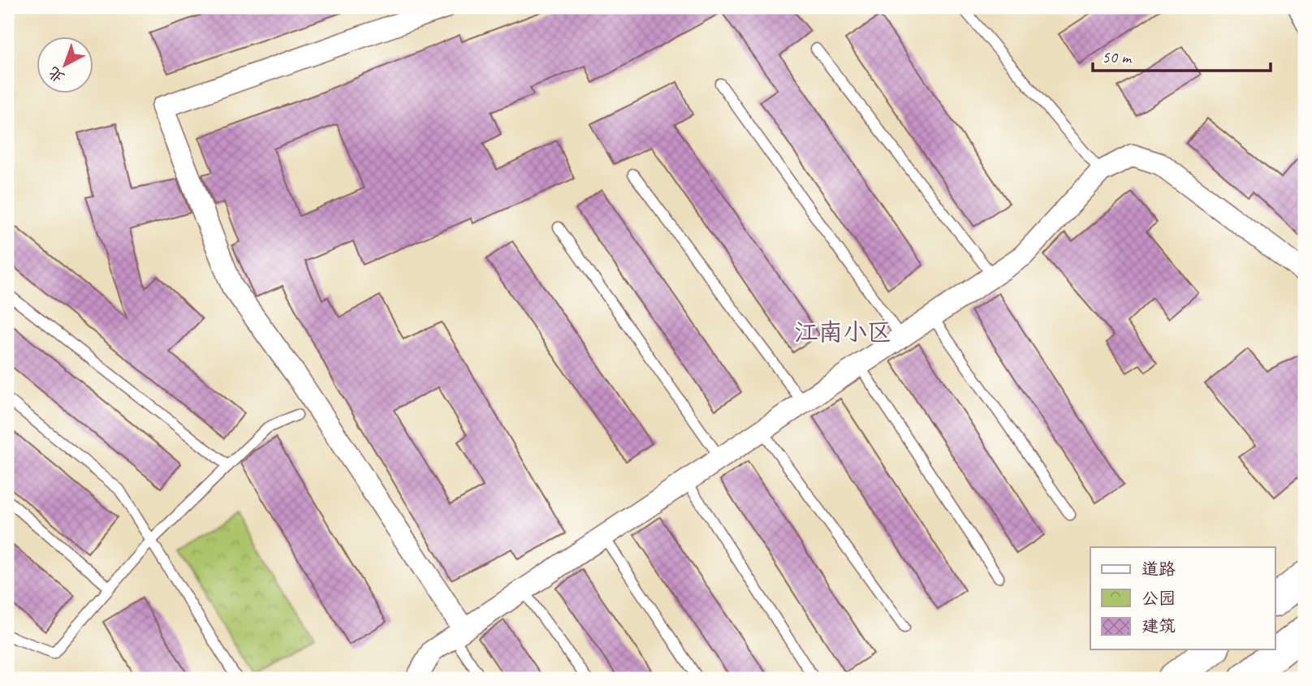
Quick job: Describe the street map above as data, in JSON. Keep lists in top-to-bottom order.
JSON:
{
  "districts": ["江南小区"],
  "legend": ["道路", "公园", "建筑"],
  "scale_bar": "50 m",
  "north": "bottom left"
}
